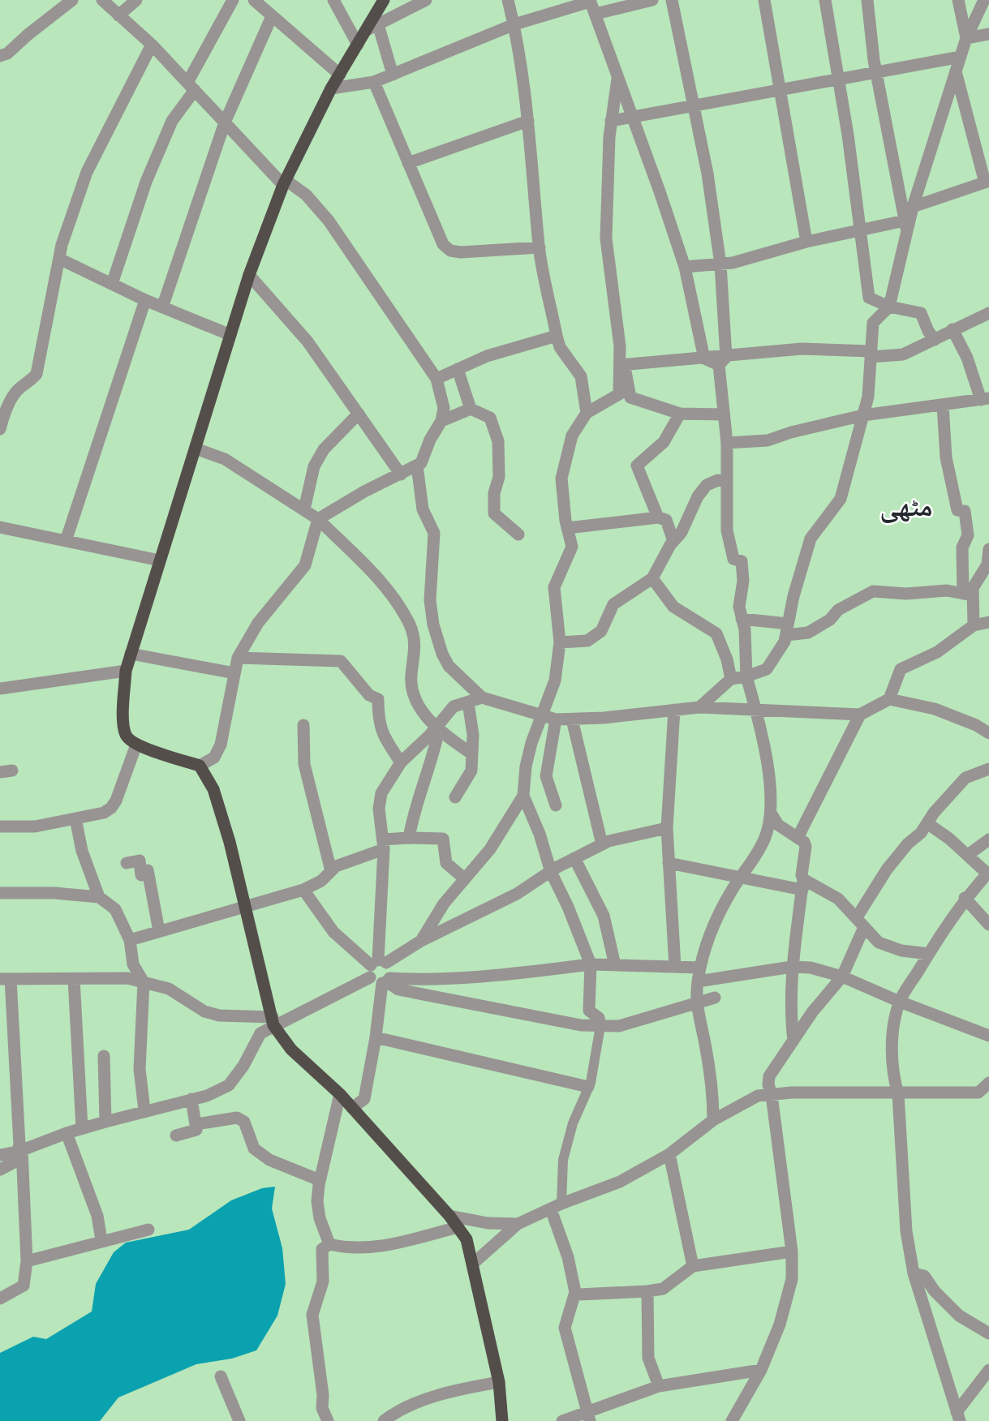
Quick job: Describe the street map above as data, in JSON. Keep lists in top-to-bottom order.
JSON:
{
  "districts": ["مٹھی"]
}
